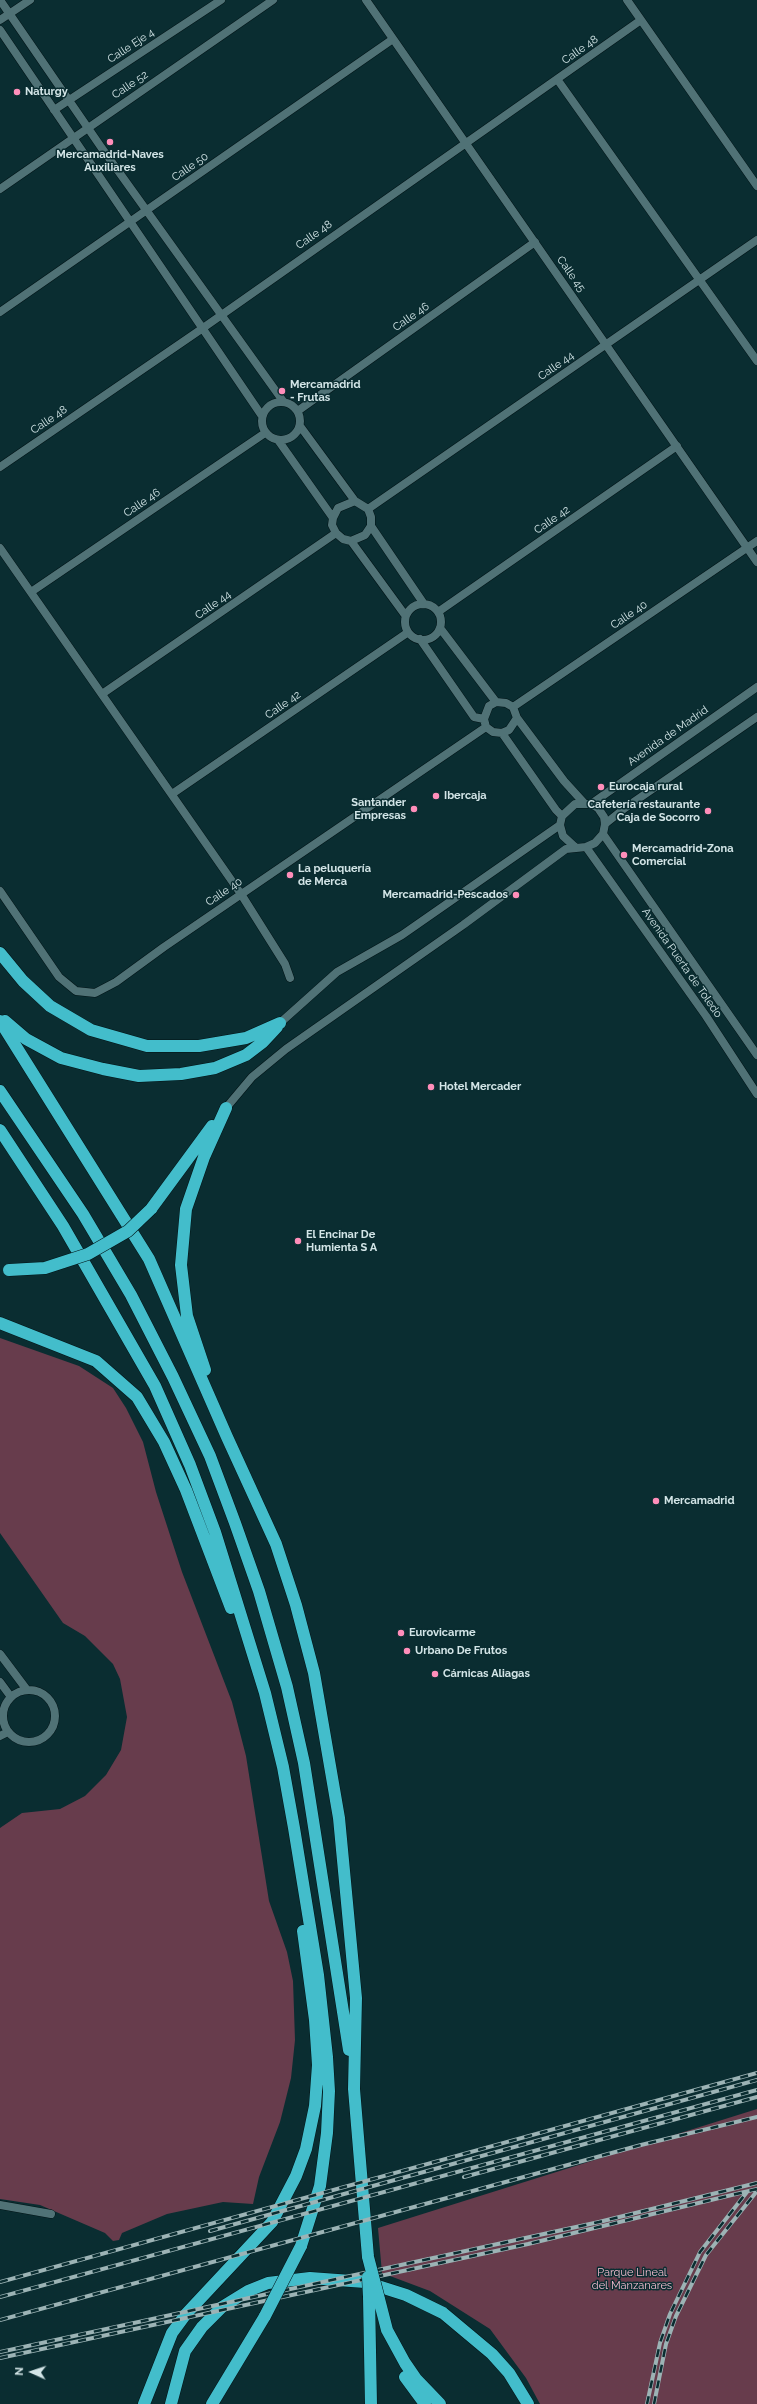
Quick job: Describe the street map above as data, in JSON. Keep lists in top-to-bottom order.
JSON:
{
  "streets": {
    "street": [
      "Calle Eje 4",
      "Calle 48",
      "Calle 52",
      "Calle 50",
      "Calle 45",
      "Calle 46",
      "Calle 44",
      "Calle 42",
      "Calle 40",
      "Avenida de Madrid",
      "Avenida Puerta de Toledo"
    ]
  },
  "crossings": [
    ["Calle 48", "Calle 45"],
    ["Calle 50", "Calle 45"],
    ["Calle 45", "Calle 46"],
    ["Calle 45", "Calle 44"],
    ["Calle 45", "Calle 42"],
    ["Calle 45", "Calle 40"],
    ["Avenida de Madrid", "Avenida Puerta de Toledo"]
  ],
  "parks": ["Parque Lineal del Manzanares"],
  "places": [
    "Naturgy",
    "Mercamadrid-Naves Auxiliares",
    "Mercamadrid - Frutas",
    "Eurocaja rural",
    "Ibercaja",
    "Santander Empresas",
    "Cafetería restaurante Caja de Socorro",
    "Mercamadrid-Zona Comercial",
    "La peluquería de Merca",
    "Mercamadrid-Pescados",
    "Hotel Mercader",
    "El Encinar De Humienta S A",
    "Mercamadrid",
    "Eurovicarme",
    "Urbano De Frutos",
    "Cárnicas Aliagas"
  ],
  "north": "left"
}
